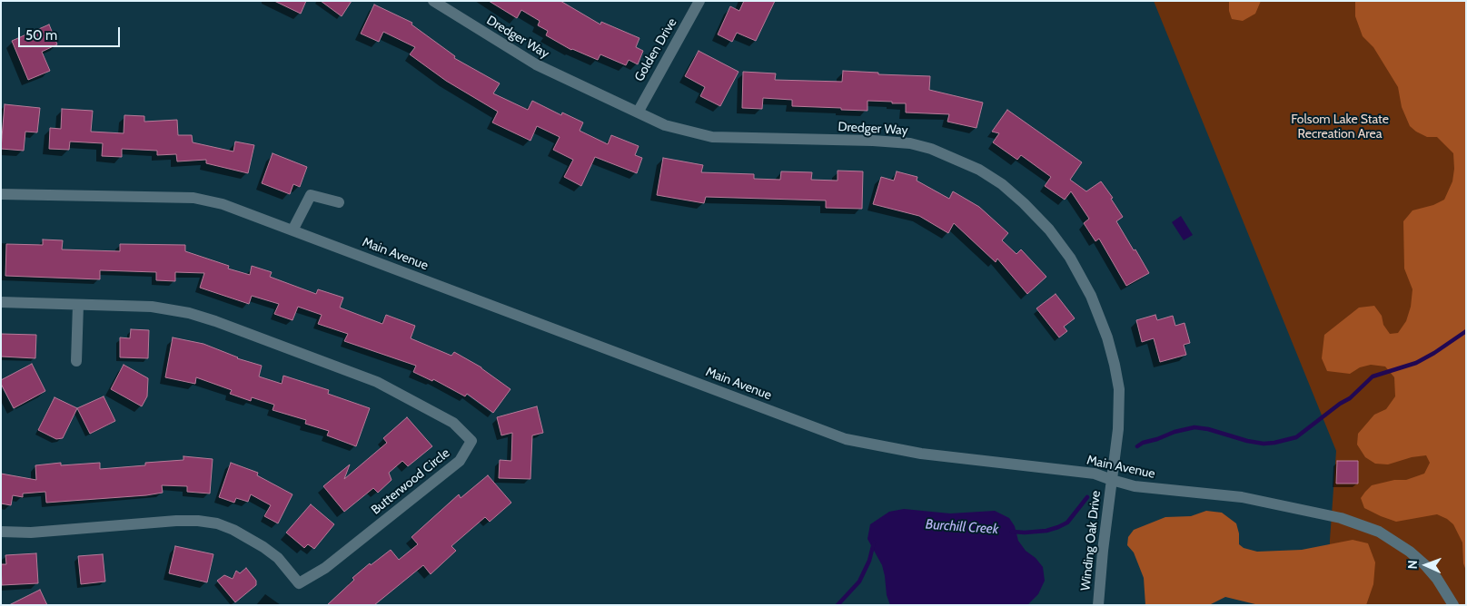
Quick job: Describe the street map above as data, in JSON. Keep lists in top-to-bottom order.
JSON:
{
  "streets": {
    "street": [
      "Dredger Way",
      "Golden Drive",
      "Main Avenue",
      "Butterwood Circle",
      "Winding Oak Drive"
    ]
  },
  "crossings": [
    ["Dredger Way", "Golden Drive"],
    ["Dredger Way", "Main Avenue"],
    ["Dredger Way", "Winding Oak Drive"],
    ["Main Avenue", "Winding Oak Drive"]
  ],
  "water": ["Burchill Creek"],
  "parks": ["Folsom Lake State Recreation Area"],
  "scale_bar": "50 m",
  "north": "left"
}
